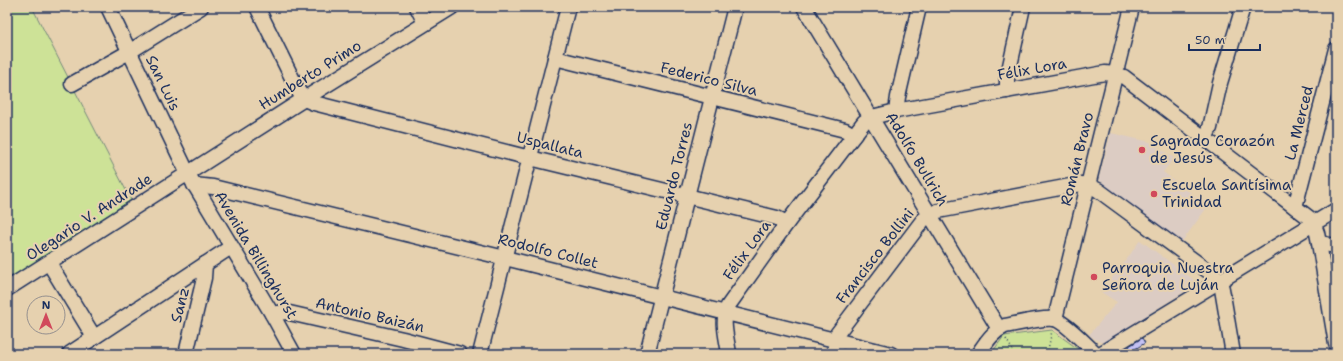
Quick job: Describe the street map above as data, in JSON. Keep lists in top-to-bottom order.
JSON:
{
  "streets": {
    "street": [
      "Félix Lora",
      "Humberto Primo",
      "Federico Silva",
      "San Luis",
      "La Merced",
      "Uspallata",
      "Adolfo Bullrich",
      "Román Bravo",
      "Eduardo Torres",
      "Olegario V. Andrade",
      "Rodolfo Collet",
      "Avenida Billinghurst",
      "Francisco Bollini",
      "Sanz",
      "Antonio Baizán"
    ]
  },
  "crossings": [
    ["Félix Lora", "Federico Silva"],
    ["Félix Lora", "Uspallata"],
    ["Félix Lora", "Adolfo Bullrich"],
    ["Félix Lora", "Román Bravo"],
    ["Félix Lora", "Rodolfo Collet"],
    ["Humberto Primo", "San Luis"],
    ["Humberto Primo", "Uspallata"],
    ["Humberto Primo", "Olegario V. Andrade"],
    ["Humberto Primo", "Rodolfo Collet"],
    ["Humberto Primo", "Avenida Billinghurst"],
    ["Federico Silva", "Eduardo Torres"],
    ["San Luis", "Olegario V. Andrade"],
    ["San Luis", "Rodolfo Collet"],
    ["San Luis", "Avenida Billinghurst"],
    ["Uspallata", "Eduardo Torres"],
    ["Adolfo Bullrich", "Francisco Bollini"],
    ["Román Bravo", "Francisco Bollini"],
    ["Eduardo Torres", "Rodolfo Collet"],
    ["Olegario V. Andrade", "Rodolfo Collet"],
    ["Olegario V. Andrade", "Avenida Billinghurst"],
    ["Rodolfo Collet", "Avenida Billinghurst"],
    ["Rodolfo Collet", "Francisco Bollini"],
    ["Avenida Billinghurst", "Antonio Baizán"]
  ],
  "places": ["Sagrado Corazón de Jesús", "Escuela Santísima Trinidad", "Parroquia Nuestra Señora de Luján"],
  "scale_bar": "50 m",
  "north": "top"
}
